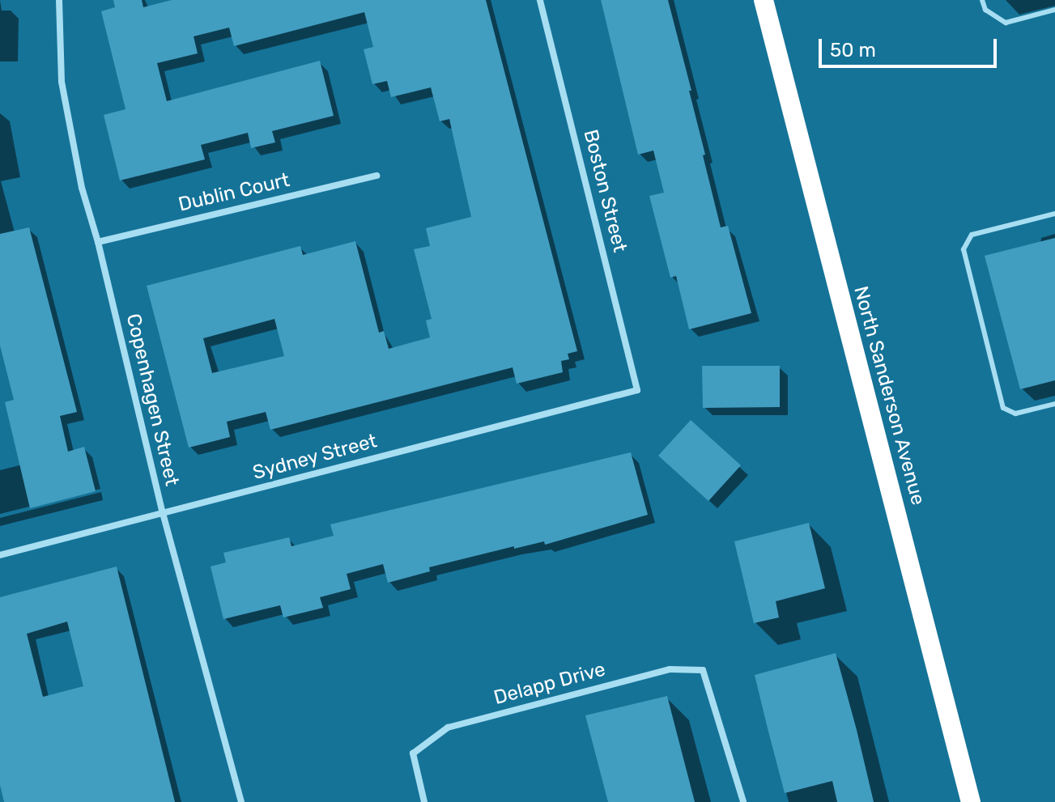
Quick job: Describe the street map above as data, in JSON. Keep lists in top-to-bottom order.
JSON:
{
  "streets": {
    "highway": ["North Sanderson Avenue"],
    "street": [
      "Boston Street",
      "Dublin Court",
      "Copenhagen Street",
      "Sydney Street",
      "Delapp Drive"
    ]
  },
  "crossings": [
    ["Boston Street", "Sydney Street"],
    ["Dublin Court", "Copenhagen Street"],
    ["Copenhagen Street", "Sydney Street"]
  ],
  "scale_bar": "50 m"
}
